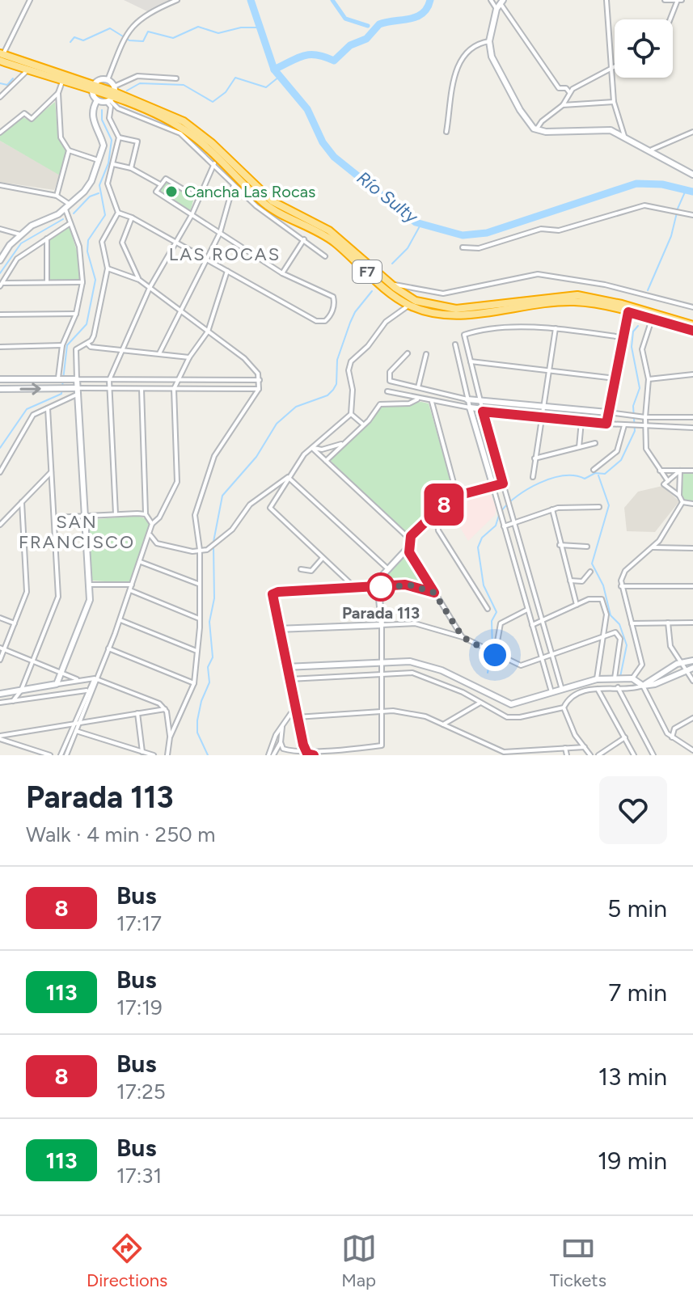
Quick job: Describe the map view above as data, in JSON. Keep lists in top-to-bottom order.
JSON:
{
  "streets": {
    "highway": ["F7"]
  },
  "districts": ["LAS ROCAS", "SAN FRANCISCO"],
  "water": ["Río Sulty"],
  "places": ["Cancha Las Rocas", "Parada 113"],
  "lines": ["bus line 8"],
  "page": {
    "on_map": "8",
    "heading": ["Parada 113", "Walk · 4 min · 250 m"],
    "list": [
      {
        "mark": "8",
        "name": "Bus",
        "note": "17:17",
        "value": "5 min"
      },
      {
        "mark": "113",
        "name": "Bus",
        "note": "17:19",
        "value": "7 min"
      },
      {
        "mark": "8",
        "name": "Bus",
        "note": "17:25",
        "value": "13 min"
      },
      {
        "mark": "113",
        "name": "Bus",
        "note": "17:31",
        "value": "19 min"
      }
    ],
    "tabs": ["Directions", "Map", "Tickets"]
  }
}
